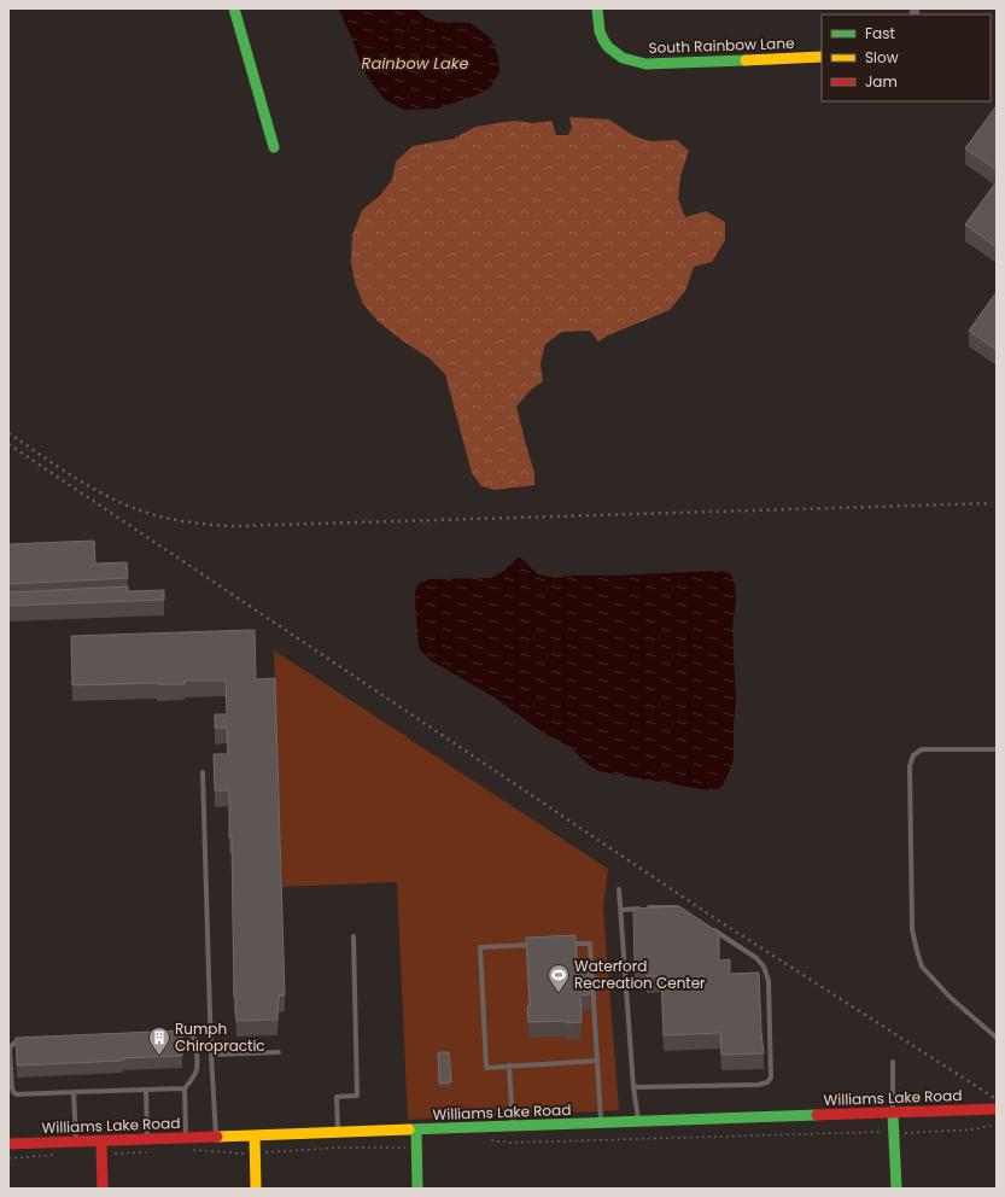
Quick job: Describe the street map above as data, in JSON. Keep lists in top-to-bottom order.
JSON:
{
  "streets": {
    "main road": ["South Rainbow Lane", "Williams Lake Road"]
  },
  "water": ["Rainbow Lake"],
  "places": {
    "sports": ["Waterford Recreation Center"],
    "building": ["Rumph Chiropractic"]
  },
  "legend": ["Fast", "Slow", "Jam"]
}
